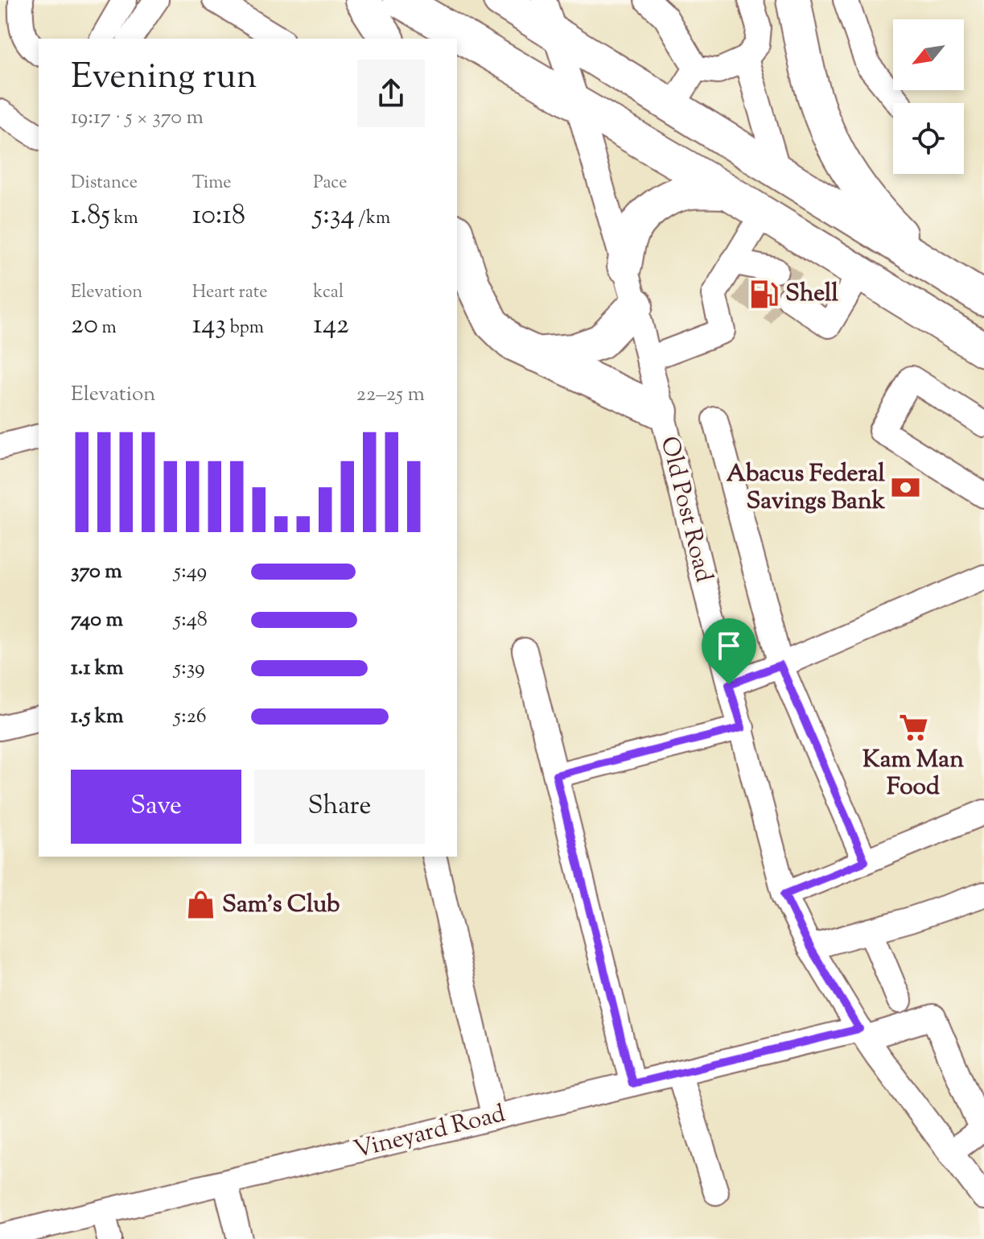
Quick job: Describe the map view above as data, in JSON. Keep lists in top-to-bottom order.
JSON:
{
  "streets": {
    "street": ["Old Post Road", "Vineyard Road"]
  },
  "crossings": [
    ["Old Post Road", "Vineyard Road"]
  ],
  "places": {
    "fuel station": ["Shell"],
    "bank": ["Abacus Federal Savings Bank"],
    "supermarket": ["Kam Man Food"],
    "shop": ["Sam's Club"]
  },
  "north": "bottom left",
  "page": {
    "heading": ["Evening run", "19:17 · 5 × 370 m"],
    "stats": [
      ["Distance", "1.85 km"],
      ["Time", "10:18"],
      ["Pace", "5:34 /km"],
      ["Elevation", "20 m"],
      ["Heart rate", "143 bpm"],
      ["kcal", "142"]
    ],
    "chart": ["Elevation", "22–25 m"],
    "list": [
      {
        "name": "370 m",
        "note": "5:49"
      },
      {
        "name": "740 m",
        "note": "5:48"
      },
      {
        "name": "1.1 km",
        "note": "5:39"
      },
      {
        "name": "1.5 km",
        "note": "5:26"
      }
    ],
    "buttons": ["Save", "Share"]
  }
}
